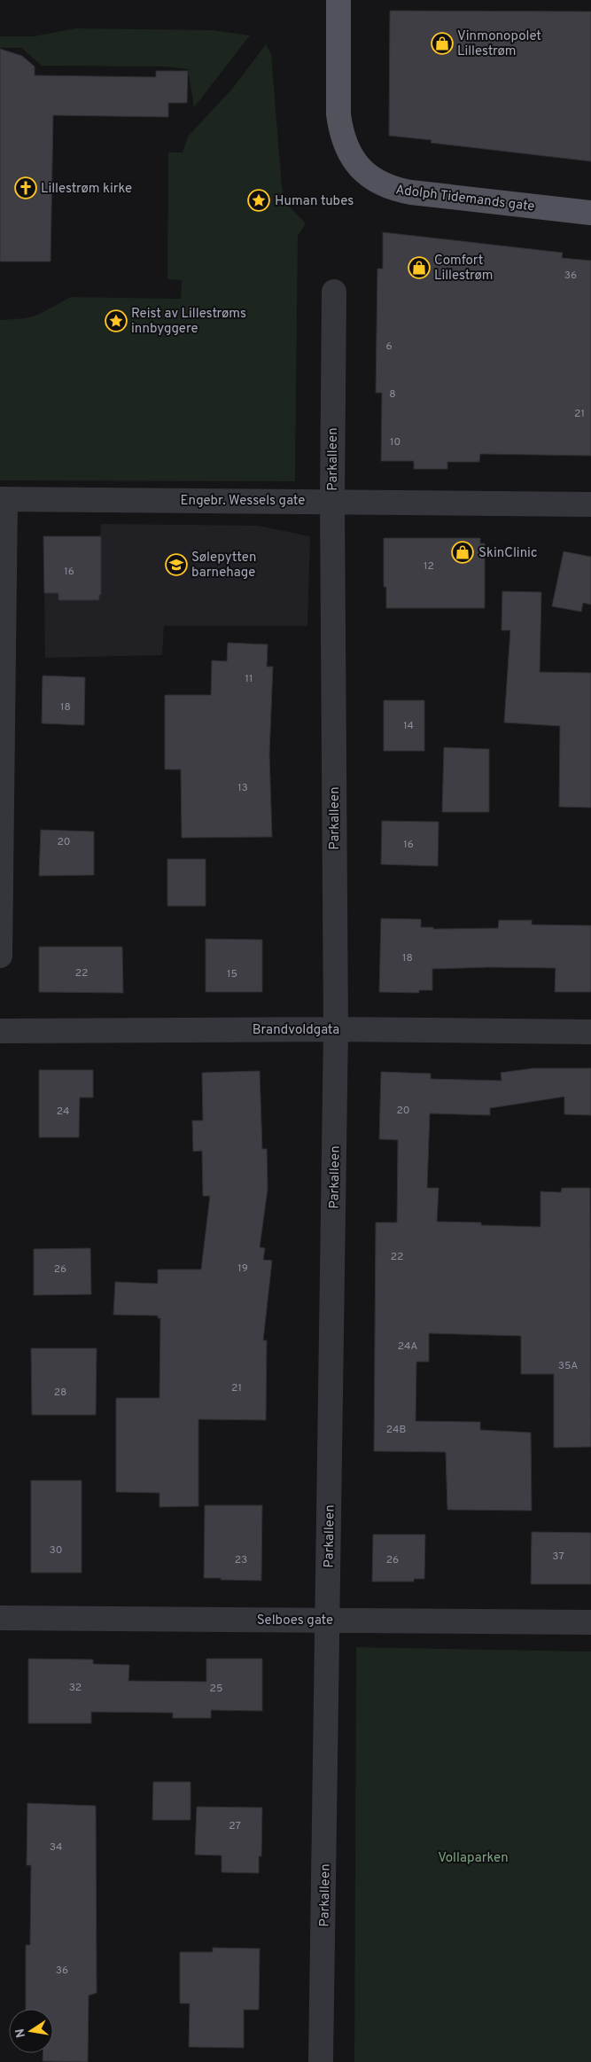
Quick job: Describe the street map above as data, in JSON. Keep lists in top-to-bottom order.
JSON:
{
  "streets": {
    "main road": ["Adolph Tidemands gate"],
    "street": [
      "Parkalleen",
      "Engebr. Wessels gate",
      "Brandvoldgata",
      "Selboes gate"
    ]
  },
  "crossings": [
    ["Parkalleen", "Engebr. Wessels gate"],
    ["Parkalleen", "Brandvoldgata"],
    ["Parkalleen", "Selboes gate"]
  ],
  "parks": ["Vollaparken"],
  "places": {
    "shop": ["Vinmonopolet Lillestrøm", "Comfort Lillestrøm", "SkinClinic"],
    "church": ["Lillestrøm kirke"],
    "place": ["Human tubes", "Reist av Lillestrøms innbyggere"],
    "school or university": ["Sølepytten barnehage"]
  },
  "house_numbers": [
    "36",
    "6",
    "8",
    "21",
    "10",
    "12",
    "16",
    "11",
    "18",
    "14",
    "13",
    "20",
    "16",
    "18",
    "22",
    "15",
    "20",
    "24",
    "22",
    "19",
    "26",
    "24A",
    "35A",
    "21",
    "28",
    "24B",
    "30",
    "37",
    "23",
    "26",
    "32",
    "25",
    "27",
    "34",
    "36"
  ],
  "north": "left"
}
